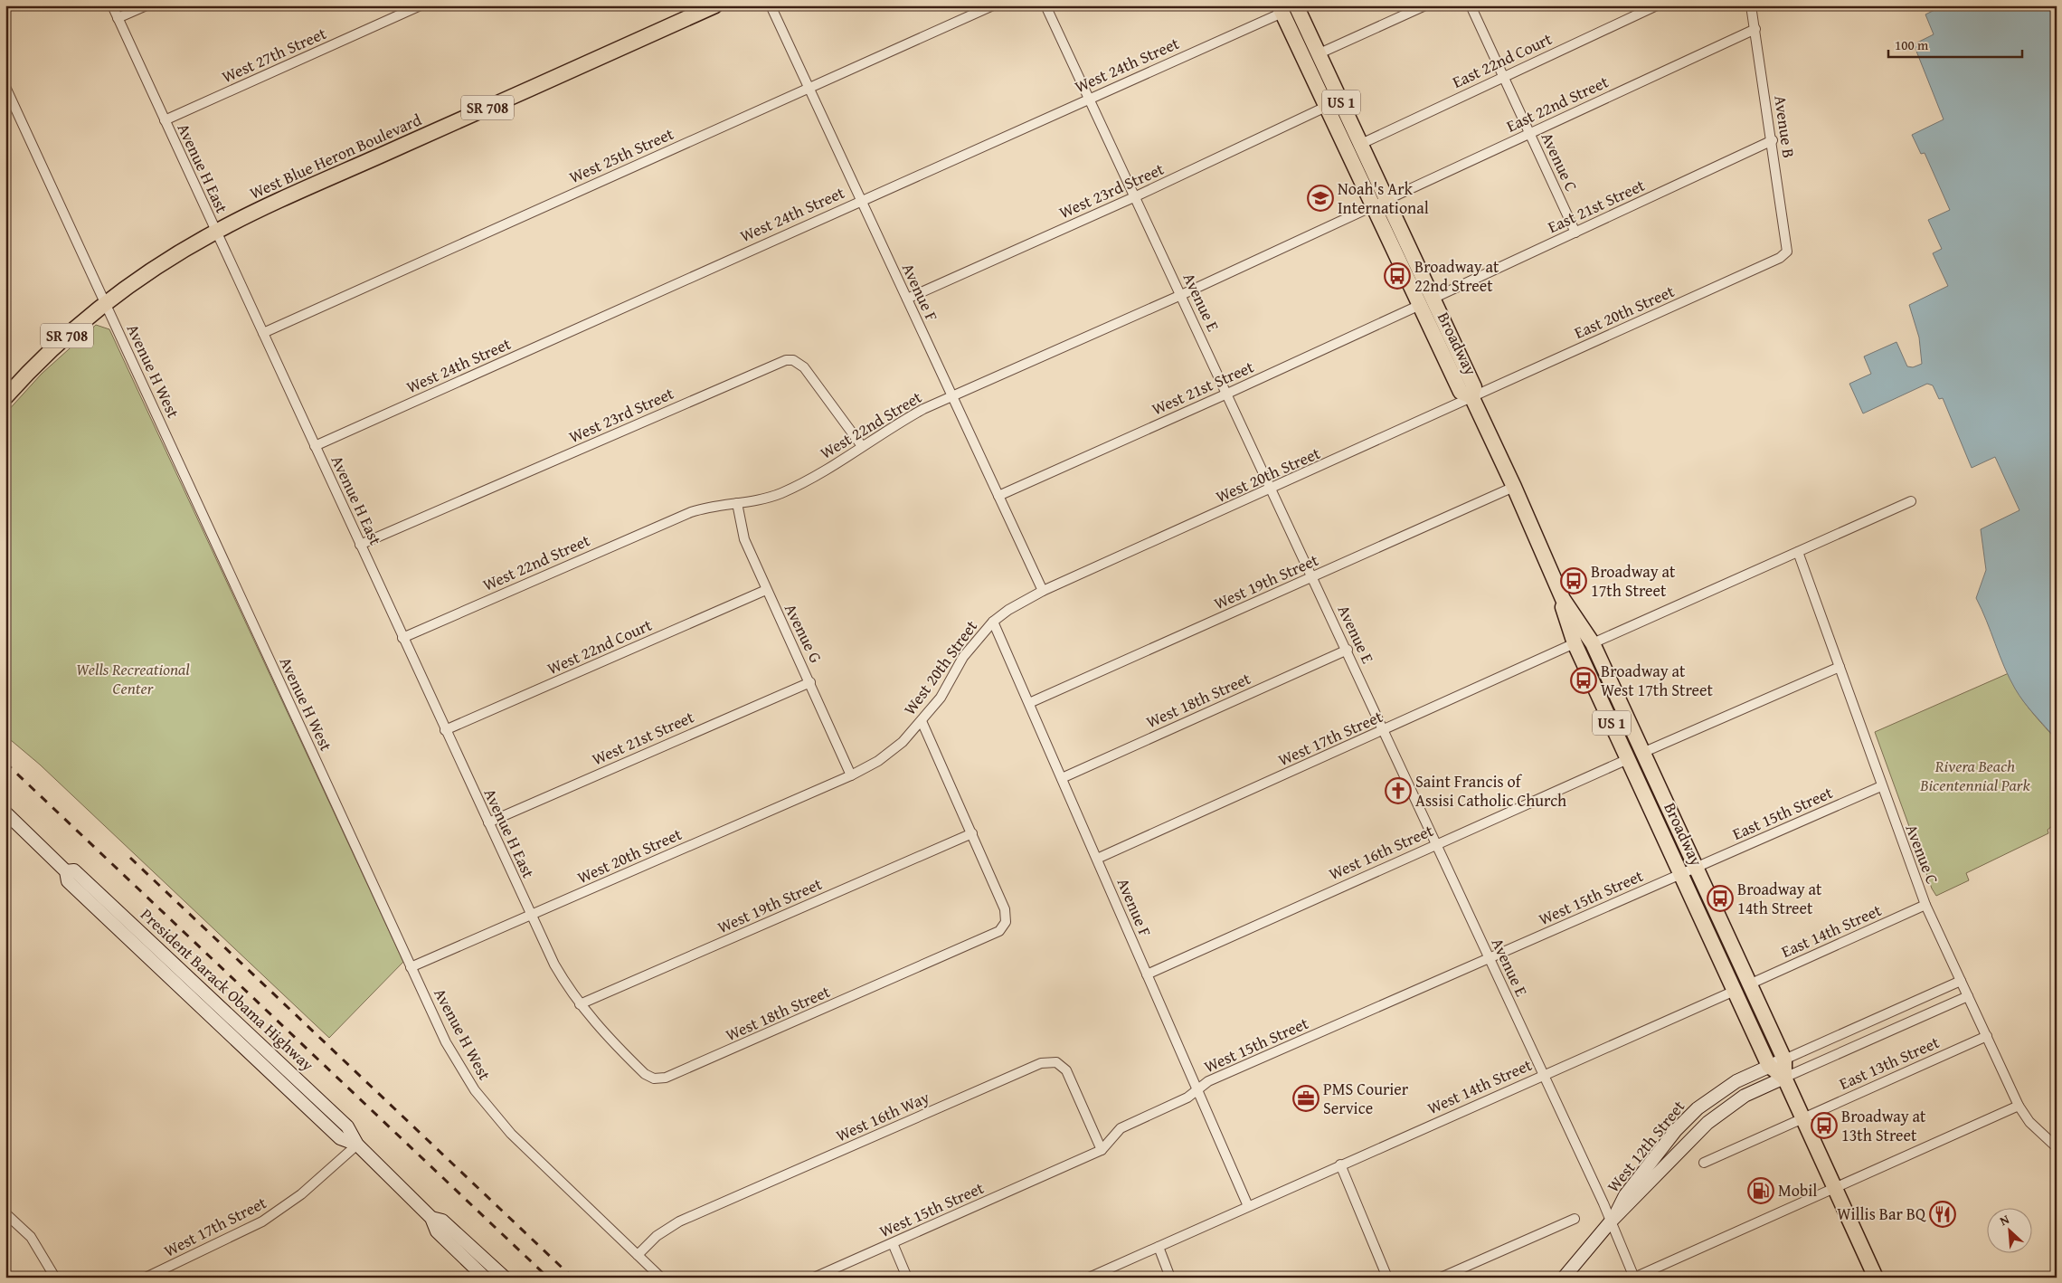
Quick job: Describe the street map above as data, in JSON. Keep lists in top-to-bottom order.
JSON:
{
  "streets": {
    "main road": [
      "US 1",
      "SR 708",
      "West Blue Heron Boulevard",
      "Broadway",
      "President Barack Obama Highway",
      "West 12th Street"
    ],
    "street": [
      "West 27th Street",
      "East 22nd Court",
      "West 24th Street",
      "East 22nd Street",
      "Avenue B",
      "West 25th Street",
      "Avenue C",
      "Avenue H East",
      "West 23rd Street",
      "East 21st Street",
      "Avenue F",
      "Avenue E",
      "East 20th Street",
      "Avenue H West",
      "West 21st Street",
      "West 22nd Street",
      "West 20th Street",
      "West 19th Street",
      "Avenue G",
      "West 22nd Court",
      "West 18th Street",
      "West 17th Street",
      "East 15th Street",
      "West 16th Street",
      "West 15th Street",
      "East 14th Street",
      "East 13th Street",
      "West 14th Street",
      "West 16th Way"
    ]
  },
  "crossings": [
    ["West 27th Street", "Avenue H East"],
    ["East 22nd Court", "Avenue C"],
    ["East 22nd Court", "Broadway"],
    ["West 24th Street", "Avenue H East"],
    ["West 24th Street", "Avenue F"],
    ["West 24th Street", "Avenue E"],
    ["West 24th Street", "Broadway"],
    ["East 22nd Street", "Avenue B"],
    ["East 22nd Street", "Avenue C"],
    ["East 22nd Street", "Broadway"],
    ["East 22nd Street", "West 22nd Street"],
    ["Avenue B", "East 21st Street"],
    ["Avenue B", "East 20th Street"],
    ["West 25th Street", "Avenue H East"],
    ["West 25th Street", "Avenue F"],
    ["West Blue Heron Boulevard", "Avenue H East"],
    ["West Blue Heron Boulevard", "Avenue H West"],
    ["Avenue C", "East 21st Street"],
    ["Avenue C", "East 15th Street"],
    ["Avenue C", "East 14th Street"],
    ["Avenue C", "East 13th Street"],
    ["Avenue H East", "West 23rd Street"],
    ["Avenue H East", "West 21st Street"],
    ["Avenue H East", "West 22nd Street"],
    ["Avenue H East", "West 20th Street"],
    ["Avenue H East", "West 19th Street"],
    ["Avenue H East", "West 22nd Court"],
    ["Avenue H East", "West 18th Street"],
    ["West 23rd Street", "Avenue F"],
    ["West 23rd Street", "Avenue E"],
    ["West 23rd Street", "Broadway"],
    ["West 23rd Street", "West 22nd Street"],
    ["East 21st Street", "Broadway"],
    ["Avenue F", "West 21st Street"],
    ["Avenue F", "West 22nd Street"],
    ["Avenue F", "West 20th Street"],
    ["Avenue F", "West 19th Street"],
    ["Avenue F", "West 18th Street"],
    ["Avenue F", "West 17th Street"],
    ["Avenue F", "West 16th Street"],
    ["Avenue F", "West 15th Street"],
    ["Avenue F", "West 14th Street"],
    ["Avenue E", "West 21st Street"],
    ["Avenue E", "West 22nd Street"],
    ["Avenue E", "West 20th Street"],
    ["Avenue E", "West 19th Street"],
    ["Avenue E", "West 18th Street"],
    ["Avenue E", "West 17th Street"],
    ["Avenue E", "West 16th Street"],
    ["Avenue E", "West 15th Street"],
    ["Avenue E", "West 14th Street"],
    ["Avenue E", "West 12th Street"],
    ["East 20th Street", "Broadway"],
    ["East 20th Street", "West 20th Street"],
    ["Broadway", "West 21st Street"],
    ["Broadway", "West 22nd Street"],
    ["Broadway", "West 20th Street"],
    ["Broadway", "West 19th Street"],
    ["Broadway", "West 17th Street"],
    ["Broadway", "East 15th Street"],
    ["Broadway", "West 16th Street"],
    ["Broadway", "West 15th Street"],
    ["Broadway", "East 14th Street"],
    ["Broadway", "East 13th Street"],
    ["Broadway", "West 14th Street"],
    ["Broadway", "West 12th Street"],
    ["Avenue H West", "West 20th Street"],
    ["Avenue H West", "West 16th Way"],
    ["West 21st Street", "Avenue G"],
    ["West 22nd Street", "Avenue G"],
    ["West 20th Street", "Avenue G"],
    ["West 19th Street", "West 18th Street"],
    ["Avenue G", "West 22nd Court"],
    ["West 17th Street", "President Barack Obama Highway"],
    ["East 15th Street", "West 15th Street"],
    ["West 15th Street", "West 16th Way"],
    ["East 13th Street", "West 12th Street"]
  ],
  "parks": ["Wells Recreational Center", "Rivera Beach Bicentennial Park"],
  "places": {
    "school or university": ["Noah's Ark International"],
    "bus stop": [
      "Broadway at 22nd Street",
      "Broadway at 17th Street",
      "Broadway at West 17th Street",
      "Broadway at 14th Street",
      "Broadway at 13th Street"
    ],
    "church": ["Saint Francis of Assisi Catholic Church"],
    "office": ["PMS Courier Service"],
    "fuel station": ["Mobil"],
    "restaurant": ["Willis Bar BQ"]
  },
  "scale_bar": "100 m",
  "north": "top left"
}
